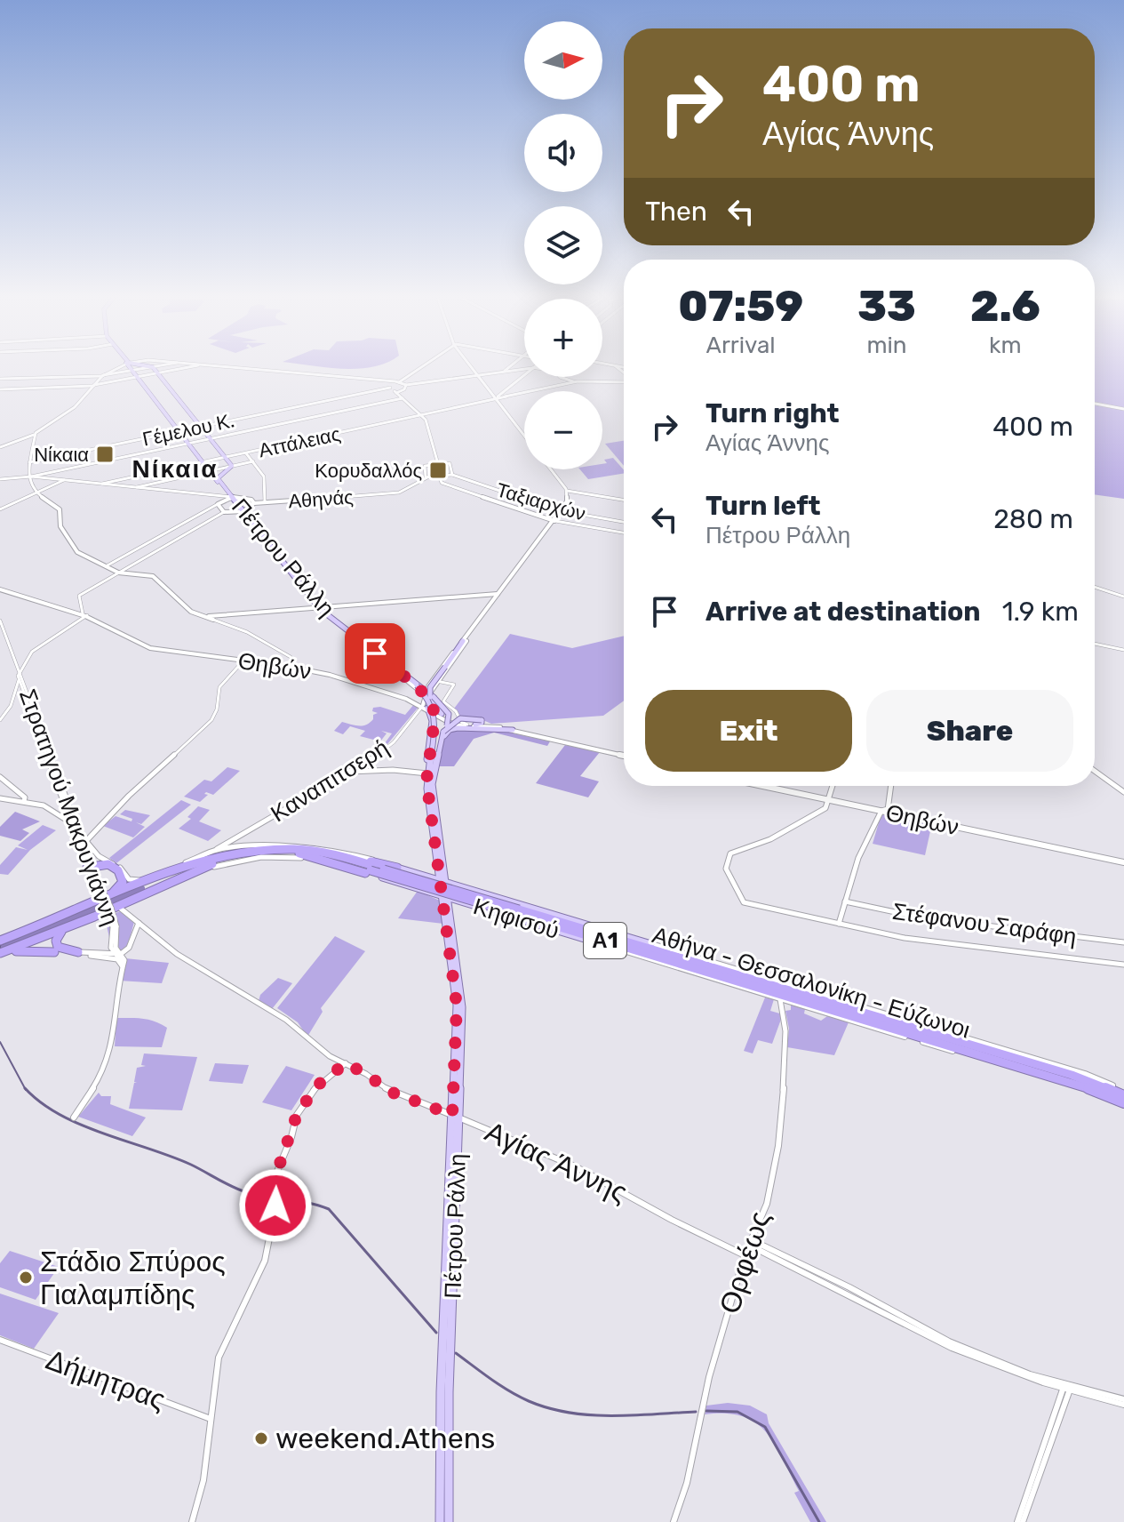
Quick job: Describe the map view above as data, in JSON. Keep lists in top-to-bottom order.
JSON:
{
  "streets": {
    "highway": ["Α1", "Αθήνα - Θεσσαλονίκη - Εύζωνοι"],
    "main road": [
      "Γέμελου Κ.",
      "Αθηνάς",
      "Ταξιαρχών",
      "Πέτρου Ράλλη",
      "Θηβών",
      "Κηφισού"
    ],
    "street": [
      "Αττάλειας",
      "Καναπιτσερή",
      "Στρατηγού Μακρυγιάννη",
      "Στέφανου Σαράφη",
      "Αγίας Άννης",
      "Ορφέως",
      "Δήμητρας"
    ]
  },
  "crossings": [
    ["Γέμελου Κ.", "Πέτρου Ράλλη"],
    ["Αττάλειας", "Πέτρου Ράλλη"],
    ["Πέτρου Ράλλη", "Θηβών"],
    ["Πέτρου Ράλλη", "Καναπιτσερή"],
    ["Πέτρου Ράλλη", "Κηφισού"],
    ["Πέτρου Ράλλη", "Αγίας Άννης"],
    ["Θηβών", "Καναπιτσερή"],
    ["Καναπιτσερή", "Κηφισού"],
    ["Κηφισού", "Αθήνα - Θεσσαλονίκη - Εύζωνοι"],
    ["Κηφισού", "Αγίας Άννης"],
    ["Κηφισού", "Ορφέως"],
    ["Αγίας Άννης", "Ορφέως"]
  ],
  "districts": ["Νίκαια"],
  "places": {
    "transit": ["Νίκαια", "Κορυδαλλός"],
    "other": ["Στάδιο Σπύρος Γιαλαμπίδης", "weekend.Athens"]
  },
  "north": "right",
  "page": {
    "map_buttons": ["+", "−"],
    "turn": ["400 m", "Αγίας Άννης"],
    "then": "Then",
    "eta": [
      "07:59",
      "Arrival",
      "33",
      "min",
      "2.6",
      "km"
    ],
    "list": [
      {
        "name": "Turn right",
        "note": "Αγίας Άννης",
        "value": "400 m"
      },
      {
        "name": "Turn left",
        "note": "Πέτρου Ράλλη",
        "value": "280 m"
      },
      {
        "name": "Arrive at destination",
        "value": "1.9 km"
      }
    ],
    "buttons": ["Exit", "Share"]
  }
}
